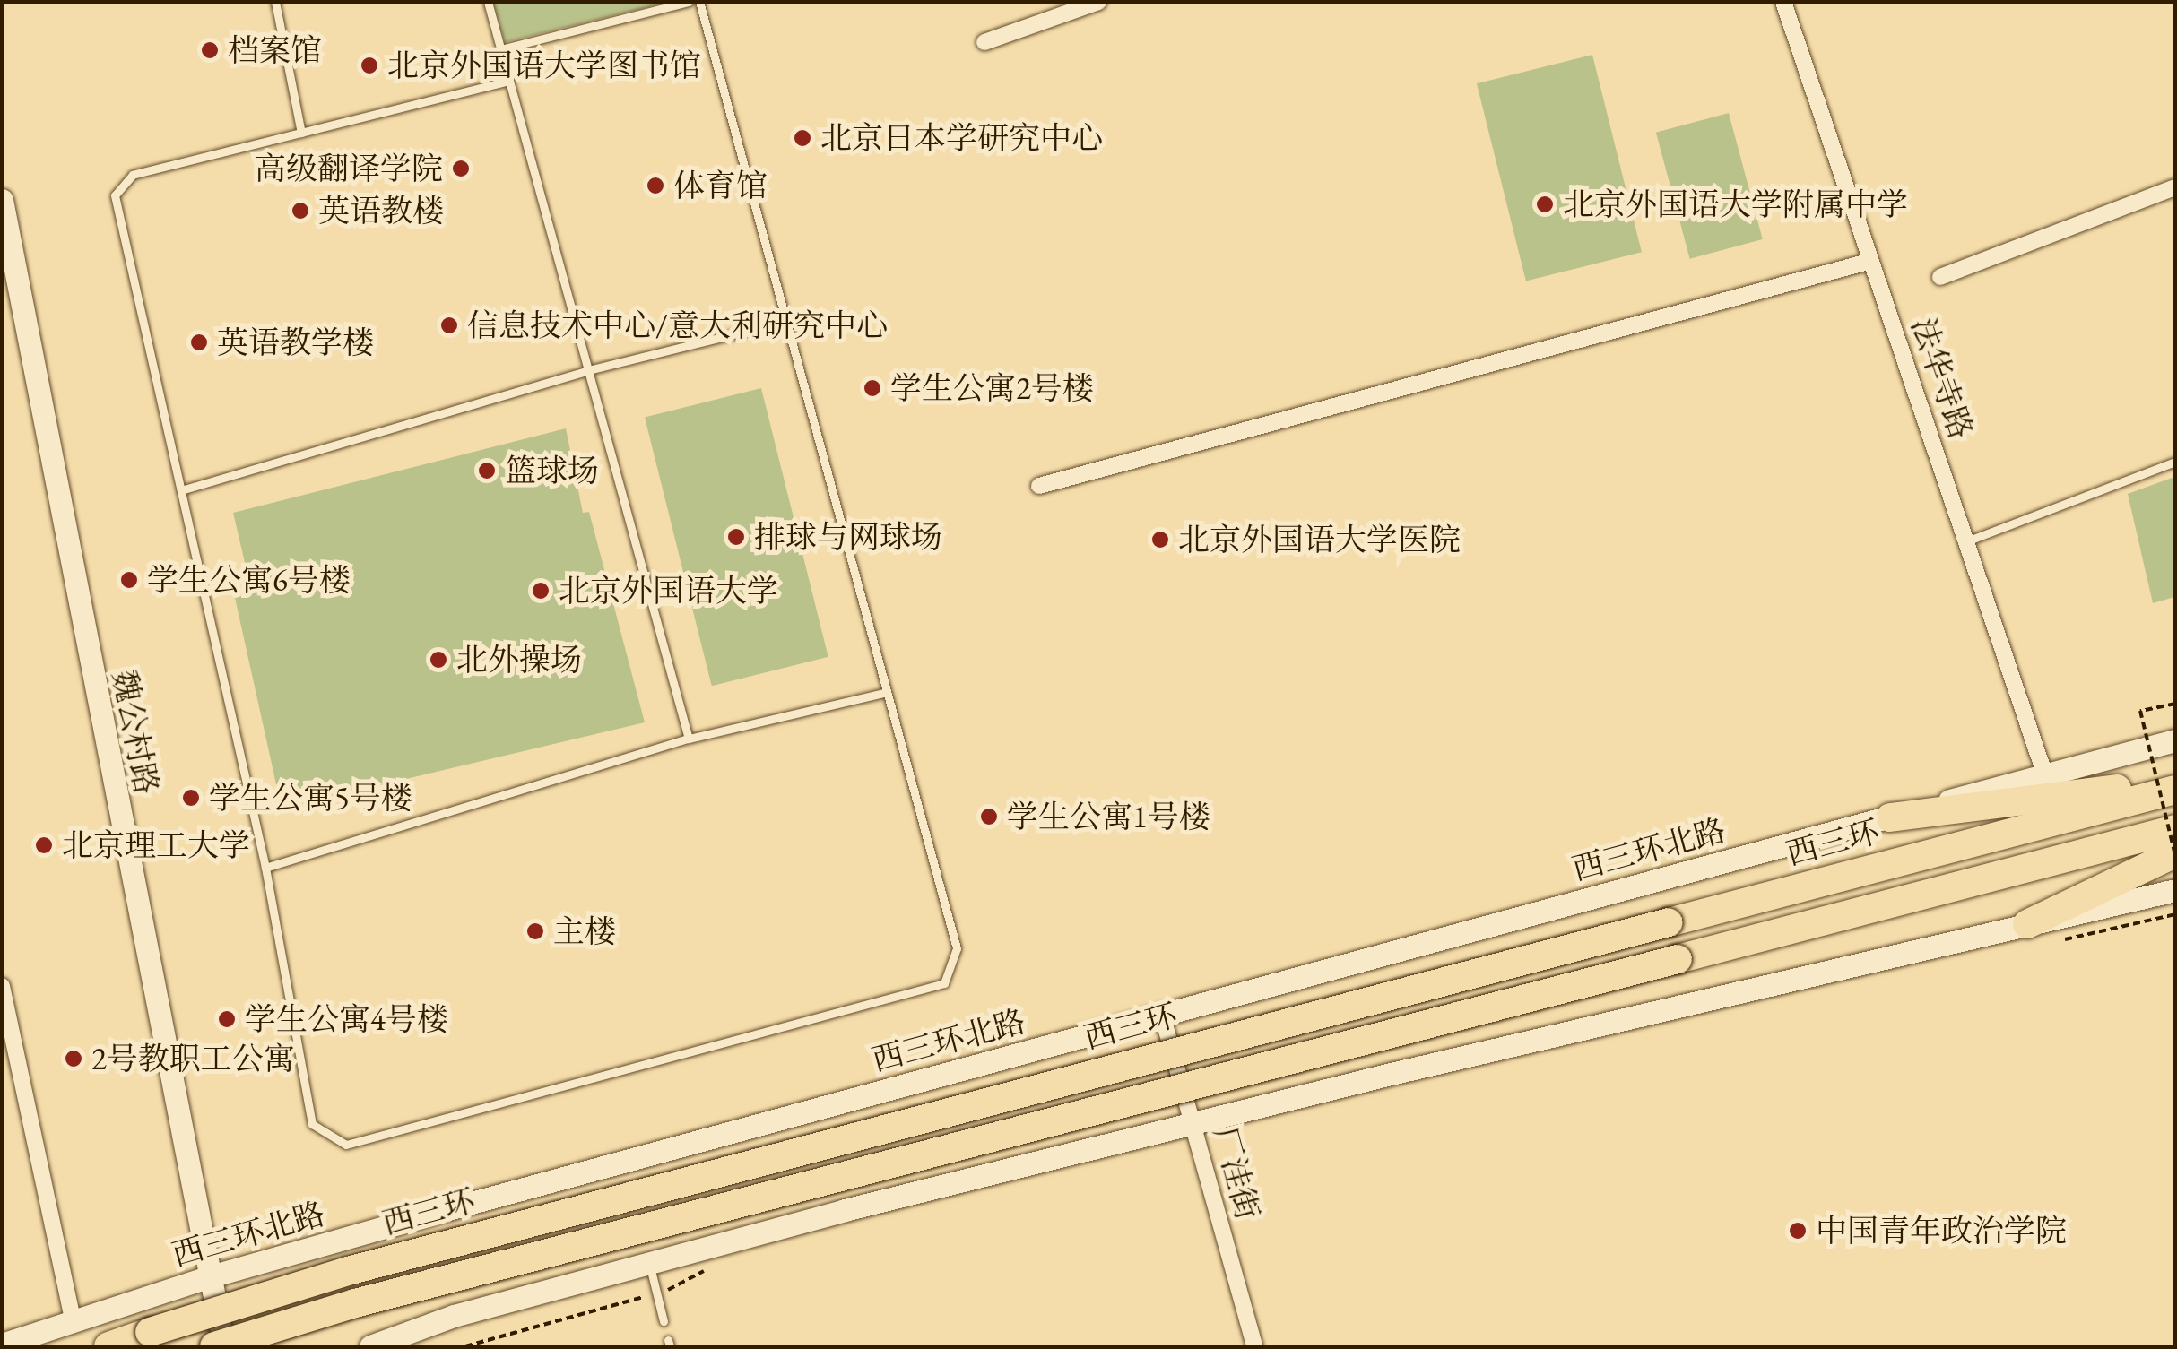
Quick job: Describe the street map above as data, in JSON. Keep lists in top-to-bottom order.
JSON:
{
  "streets": {
    "highway": ["西三环"],
    "street": [
      "法华寺路",
      "魏公村路",
      "西三环北路",
      "厂洼街"
    ]
  },
  "crossings": [
    ["法华寺路", "西三环北路"],
    ["魏公村路", "西三环北路"],
    ["西三环北路", "厂洼街"]
  ],
  "places": [
    "档案馆",
    "北京外国语大学图书馆",
    "北京日本学研究中心",
    "高级翻译学院",
    "体育馆",
    "北京外国语大学附属中学",
    "英语教楼",
    "信息技术中心/意大利研究中心",
    "英语教学楼",
    "学生公寓2号楼",
    "篮球场",
    "排球与网球场",
    "北京外国语大学医院",
    "学生公寓6号楼",
    "北京外国语大学",
    "北外操场",
    "学生公寓5号楼",
    "学生公寓1号楼",
    "北京理工大学",
    "主楼",
    "学生公寓4号楼",
    "2号教职工公寓",
    "中国青年政治学院"
  ]
}
